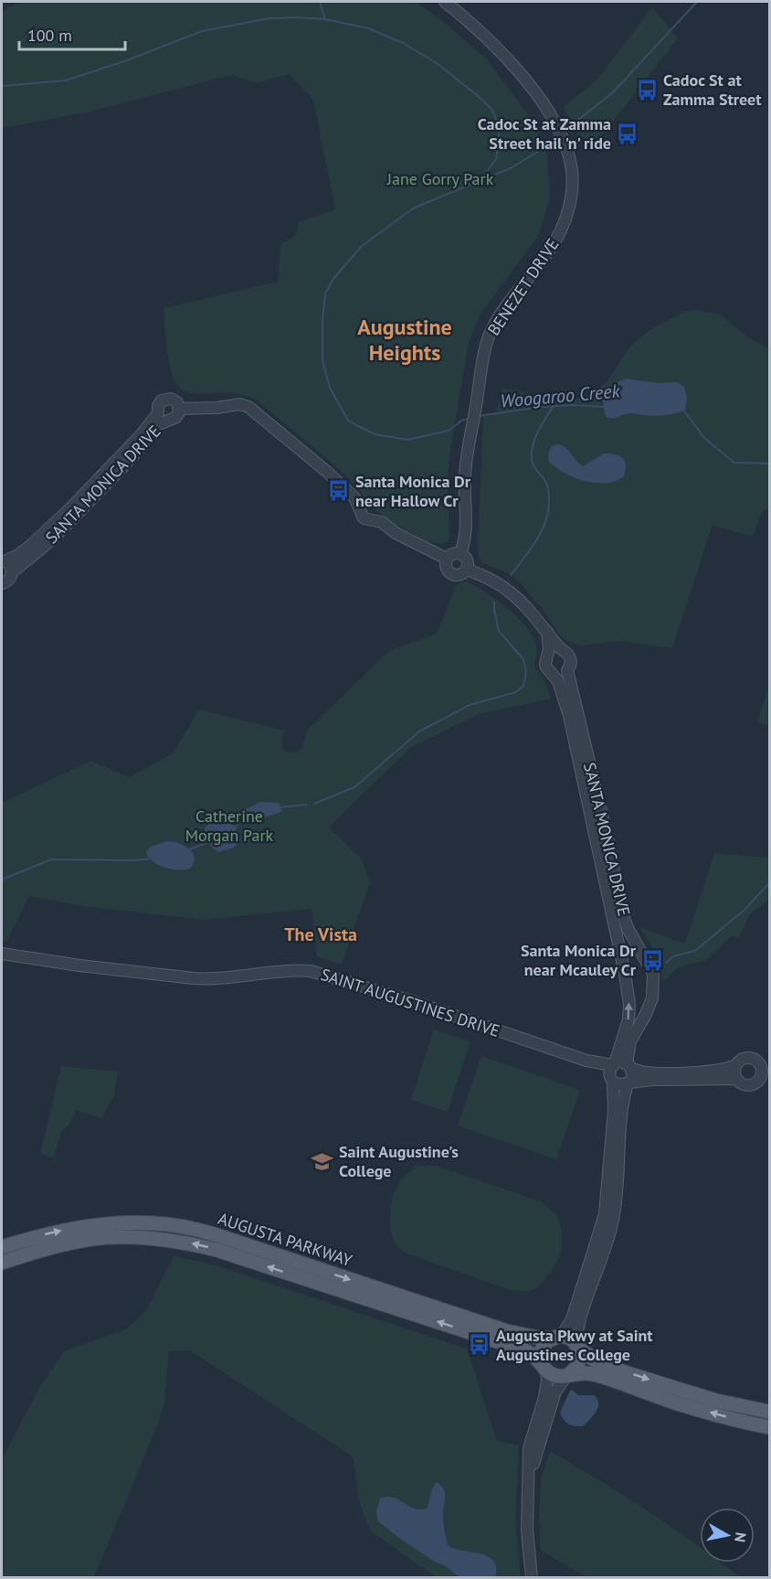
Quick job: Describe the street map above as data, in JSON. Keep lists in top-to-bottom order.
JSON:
{
  "streets": {
    "main road": ["AUGUSTA PARKWAY"],
    "street": ["BENEZET DRIVE", "SANTA MONICA DRIVE", "SAINT AUGUSTINES DRIVE"]
  },
  "crossings": [
    ["BENEZET DRIVE", "SANTA MONICA DRIVE"],
    ["SANTA MONICA DRIVE", "SAINT AUGUSTINES DRIVE"]
  ],
  "districts": ["Augustine Heights", "The Vista"],
  "water": ["Woogaroo Creek"],
  "parks": ["Jane Gorry Park", "Catherine Morgan Park"],
  "places": {
    "bus stop": [
      "Cadoc St at Zamma Street",
      "Cadoc St at Zamma Street hail 'n' ride",
      "Santa Monica Dr near Hallow Cr",
      "Santa Monica Dr near Mcauley Cr",
      "Augusta Pkwy at Saint Augustines College"
    ],
    "school or university": ["Saint Augustine's College"]
  },
  "scale_bar": "100 m",
  "north": "right"
}
